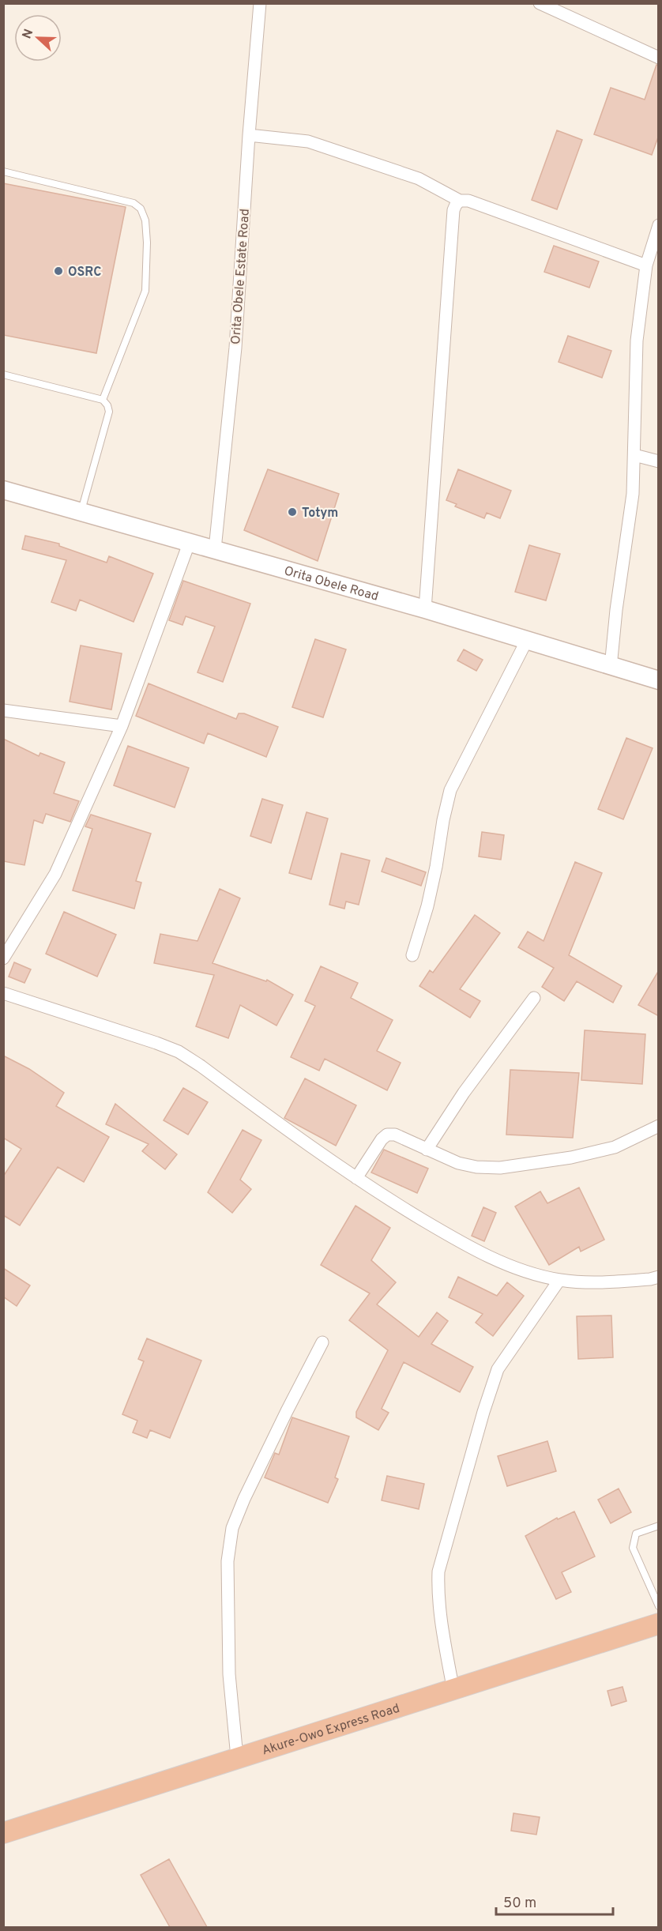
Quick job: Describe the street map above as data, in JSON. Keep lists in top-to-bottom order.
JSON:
{
  "streets": {
    "highway": ["Akure-Owo Express Road"],
    "main road": ["Orita Obele Road"],
    "street": ["Orita Obele Estate Road"]
  },
  "crossings": [
    ["Orita Obele Estate Road", "Orita Obele Road"]
  ],
  "places": ["OSRC", "Totym"],
  "scale_bar": "50 m",
  "north": "left"
}
